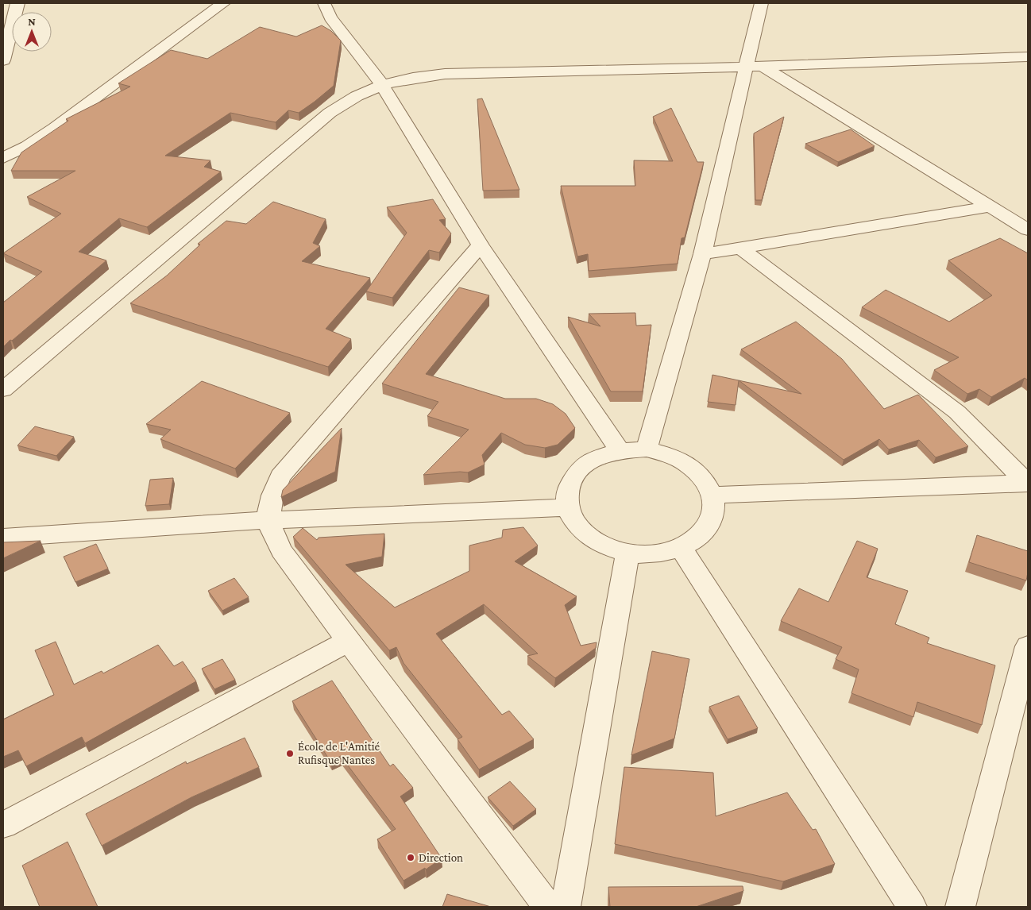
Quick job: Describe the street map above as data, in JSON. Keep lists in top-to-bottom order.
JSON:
{
  "places": ["École de L'Amitié Rufisque Nantes", "Direction"],
  "north": "top"
}
